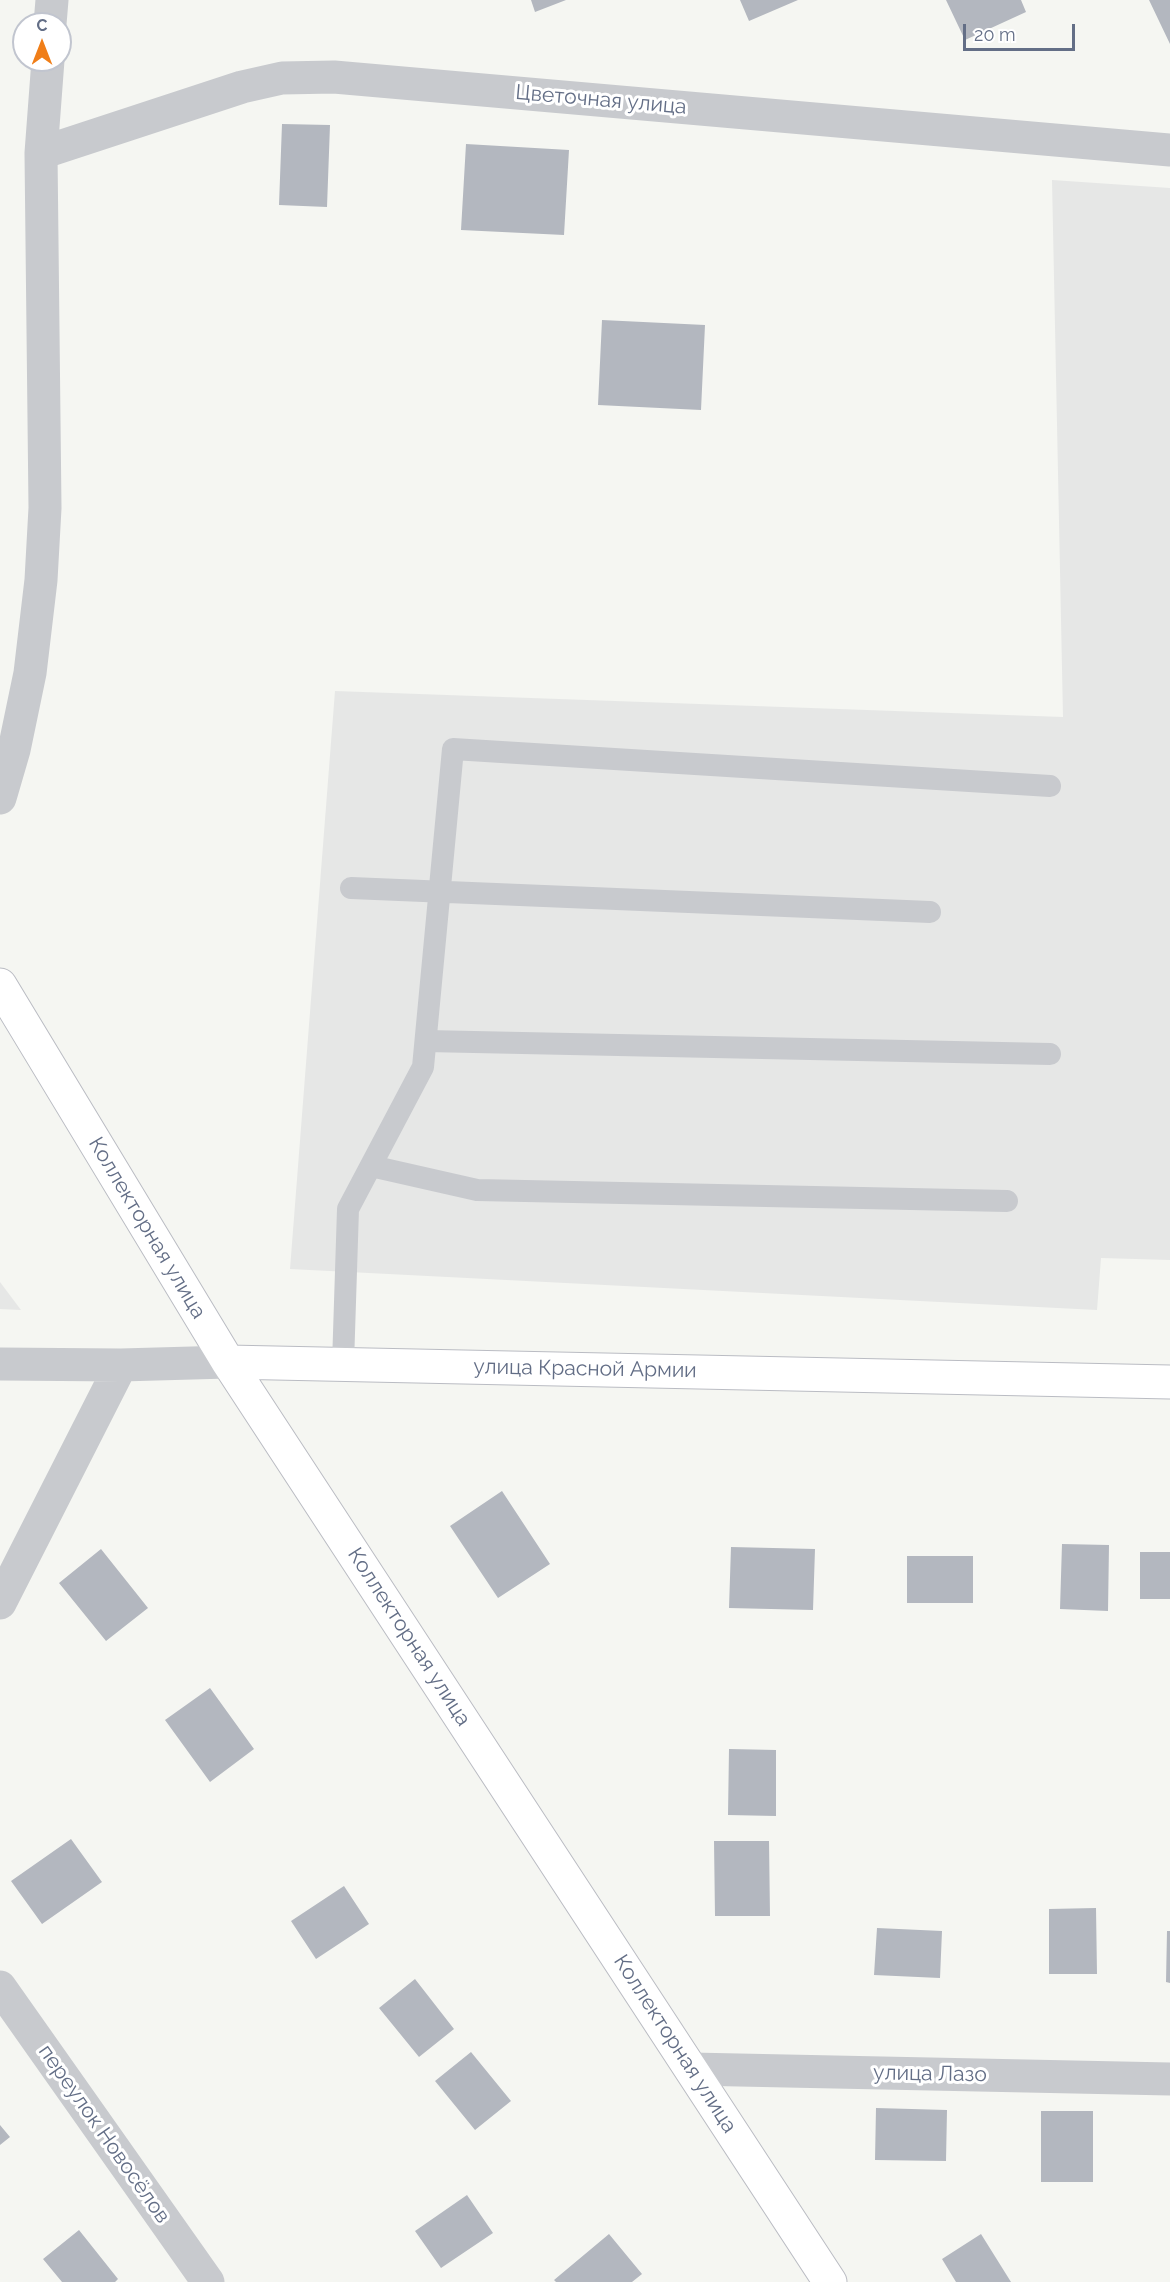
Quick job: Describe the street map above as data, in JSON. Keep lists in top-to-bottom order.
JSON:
{
  "streets": {
    "street": [
      "Цветочная улица",
      "Коллекторная улица",
      "улица Красной Армии",
      "улица Лазо",
      "переулок Новосёлов"
    ]
  },
  "crossings": [
    ["Коллекторная улица", "улица Красной Армии"],
    ["Коллекторная улица", "улица Лазо"]
  ],
  "scale_bar": "20 m",
  "north": "top"
}
